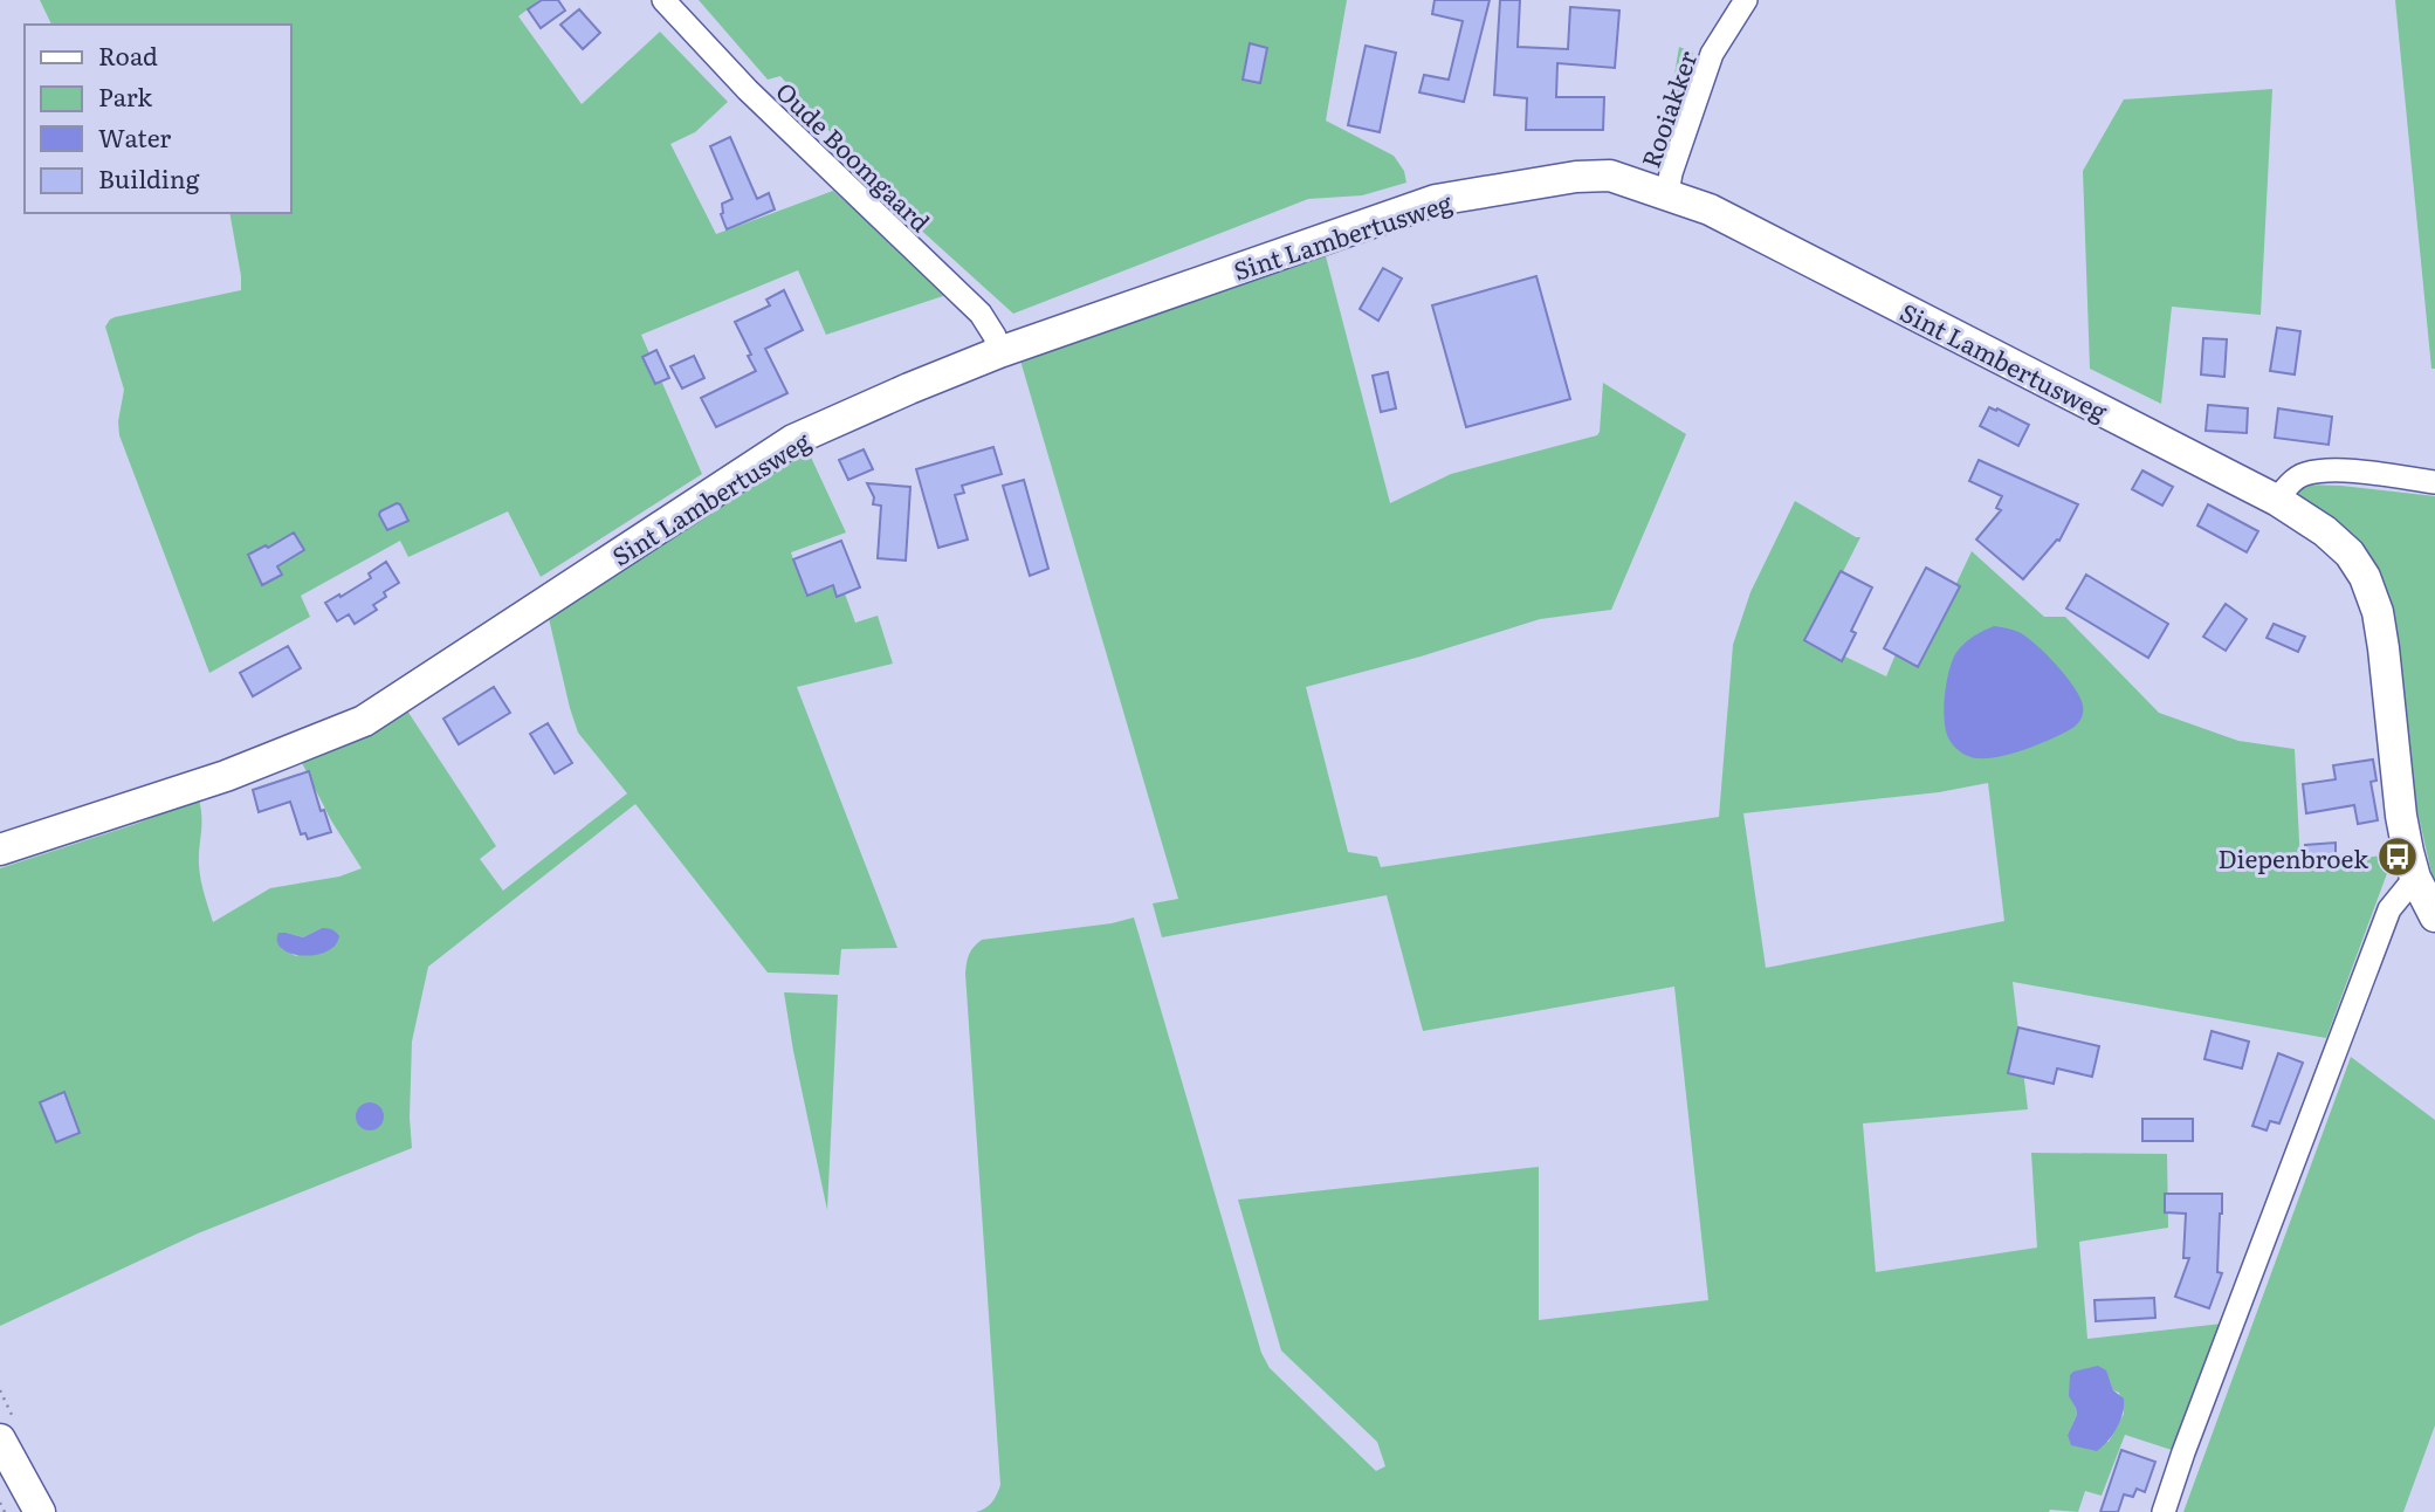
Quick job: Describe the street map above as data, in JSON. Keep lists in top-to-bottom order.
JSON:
{
  "streets": {
    "street": ["Rooiakker", "Oude Boomgaard", "Sint Lambertusweg"]
  },
  "crossings": [
    ["Rooiakker", "Sint Lambertusweg"],
    ["Oude Boomgaard", "Sint Lambertusweg"]
  ],
  "places": {
    "bus stop": ["Diepenbroek"]
  },
  "legend": [
    "Road",
    "Park",
    "Water",
    "Building"
  ]
}
